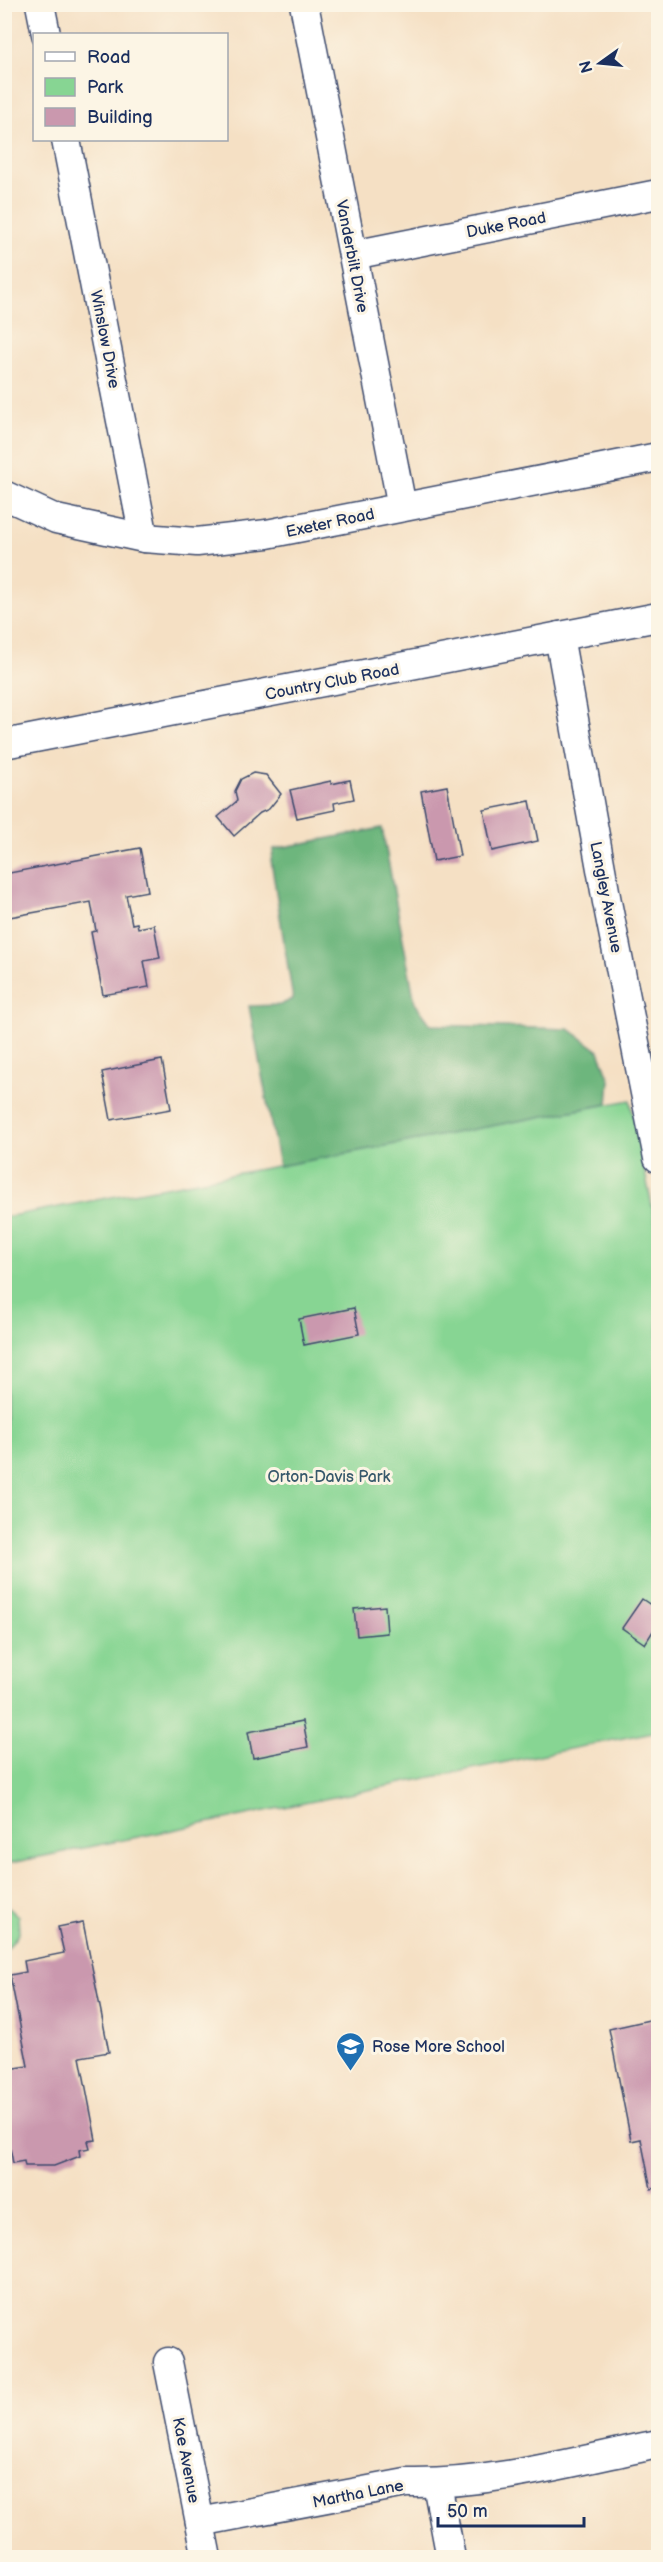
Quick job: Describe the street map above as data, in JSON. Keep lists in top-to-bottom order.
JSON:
{
  "streets": {
    "street": [
      "Duke Road",
      "Vanderbilt Drive",
      "Winslow Drive",
      "Exeter Road",
      "Country Club Road",
      "Langley Avenue",
      "Kae Avenue",
      "Martha Lane"
    ]
  },
  "crossings": [
    ["Duke Road", "Vanderbilt Drive"],
    ["Vanderbilt Drive", "Exeter Road"],
    ["Winslow Drive", "Exeter Road"],
    ["Country Club Road", "Langley Avenue"],
    ["Kae Avenue", "Martha Lane"]
  ],
  "parks": ["Orton-Davis Park"],
  "places": {
    "school or university": ["Rose More School"]
  },
  "legend": ["Road", "Park", "Building"],
  "scale_bar": "50 m",
  "north": "left"
}
